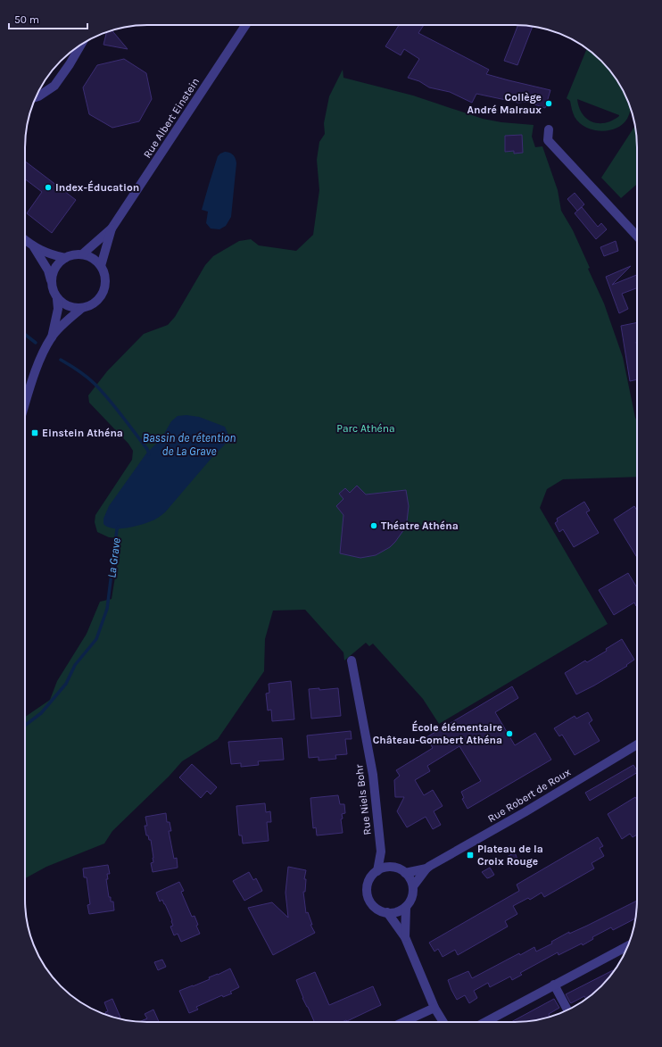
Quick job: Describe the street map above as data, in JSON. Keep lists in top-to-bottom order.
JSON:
{
  "streets": {
    "street": ["Rue Albert Einstein", "Rue Robert de Roux", "Rue Niels Bohr"]
  },
  "crossings": [
    ["Rue Robert de Roux", "Rue Niels Bohr"]
  ],
  "water": ["Bassin de rétention de La Grave", "La Grave"],
  "parks": ["Parc Athéna"],
  "places": {
    "other": [
      "Collège André Malraux",
      "Index-Éducation",
      "Théatre Athéna",
      "École élémentaire Château-Gombert Athéna"
    ],
    "transit": ["Einstein Athéna", "Plateau de la Croix Rouge"]
  },
  "scale_bar": "50 m"
}
